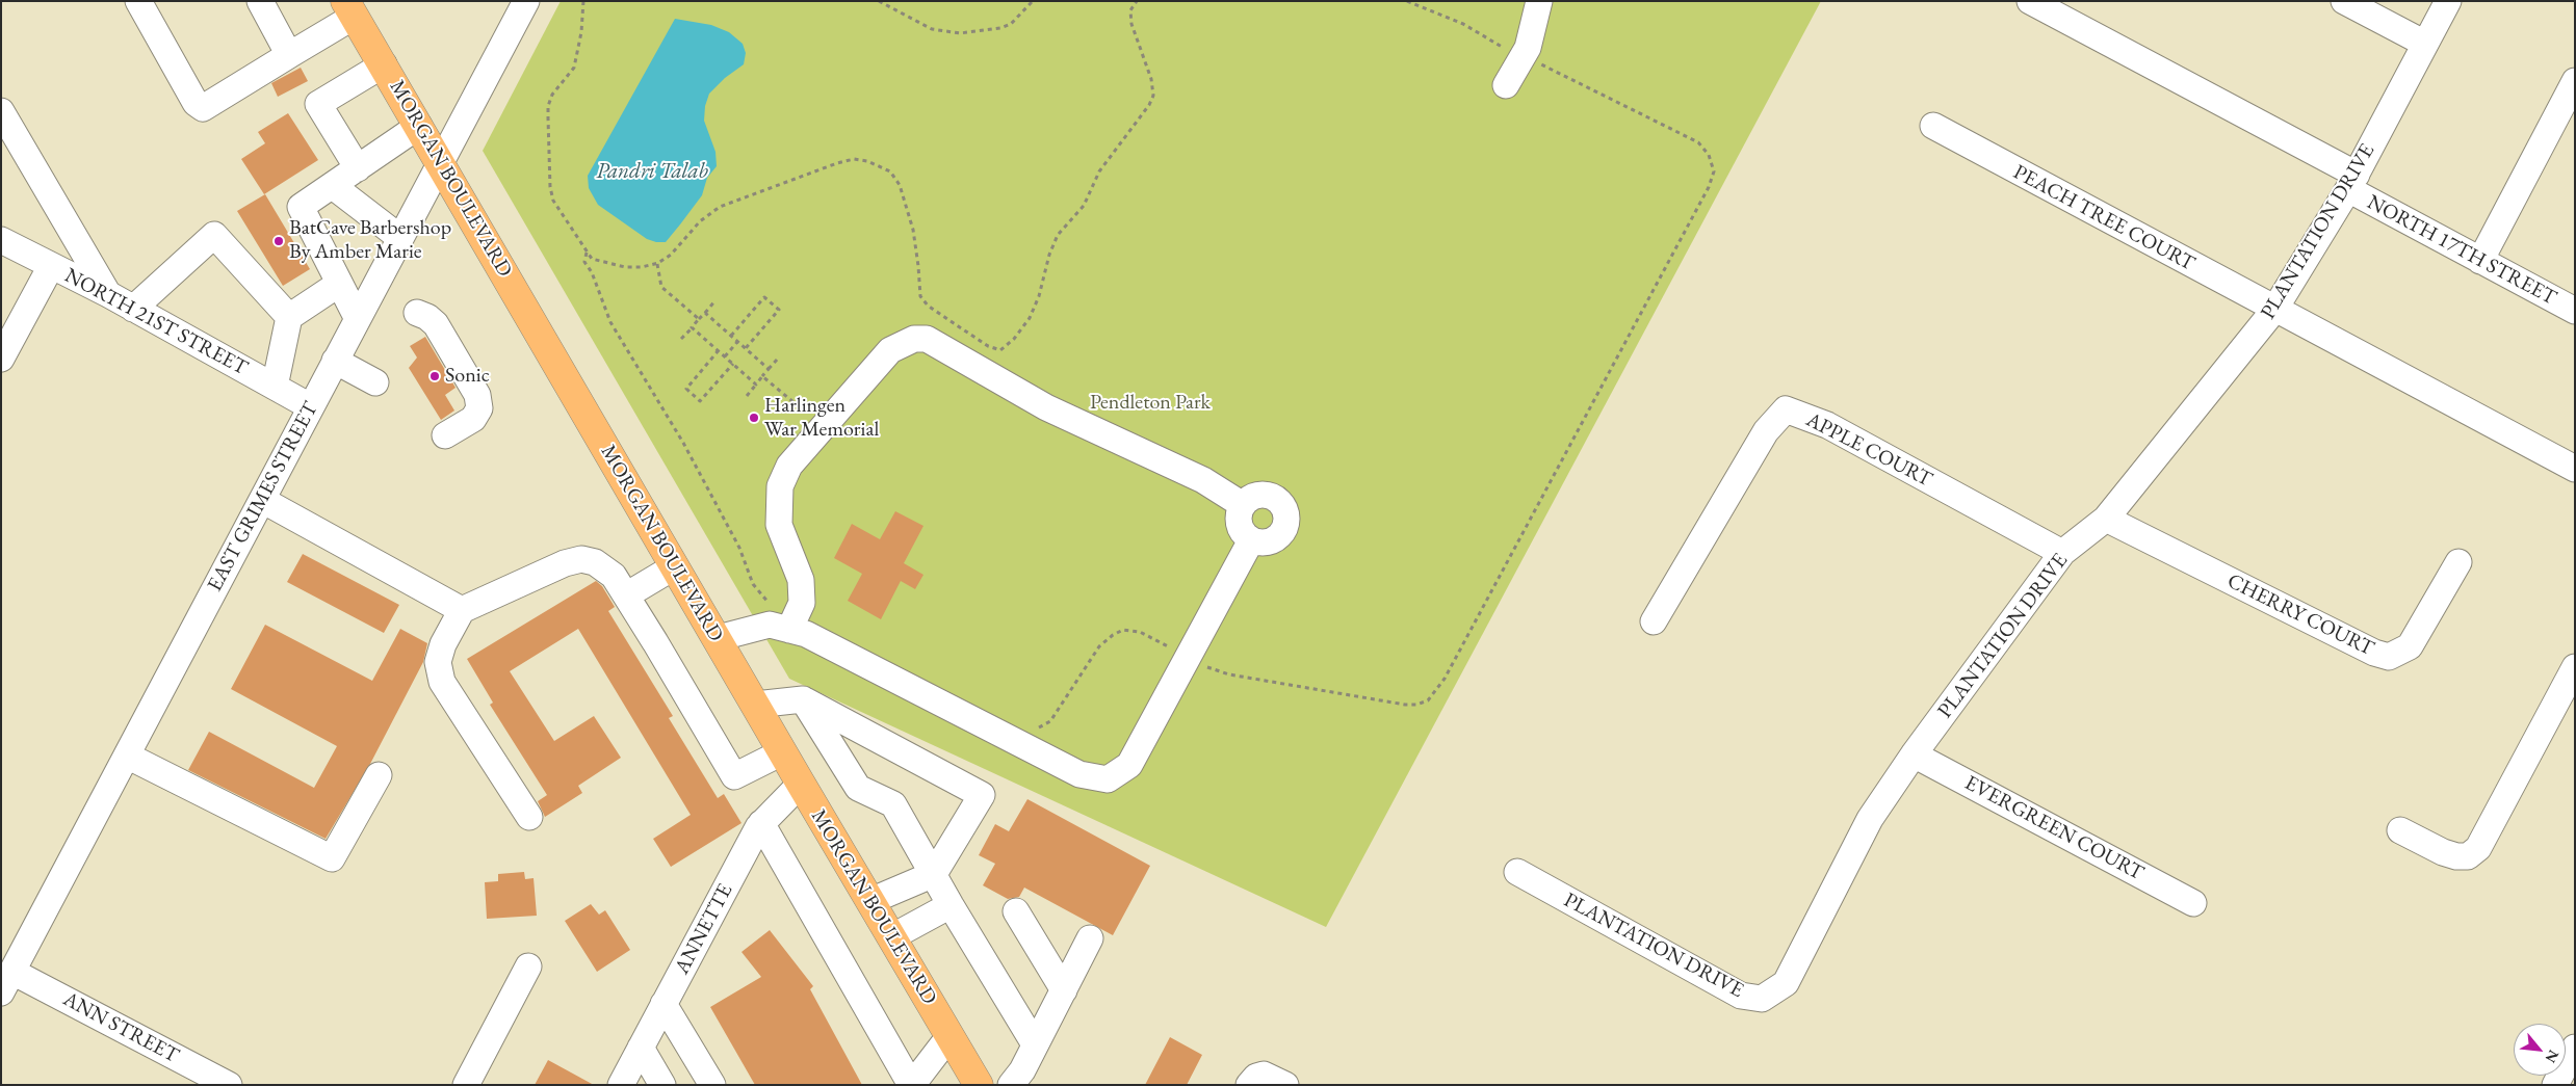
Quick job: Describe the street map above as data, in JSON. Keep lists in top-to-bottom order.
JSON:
{
  "streets": {
    "main road": ["MORGAN BOULEVARD"],
    "street": [
      "PEACH TREE COURT",
      "PLANTATION DRIVE",
      "NORTH 17TH STREET",
      "NORTH 21ST STREET",
      "APPLE COURT",
      "EAST GRIMES STREET",
      "CHERRY COURT",
      "EVERGREEN COURT",
      "ANNETTE",
      "ANN STREET"
    ]
  },
  "crossings": [
    ["MORGAN BOULEVARD", "EAST GRIMES STREET"],
    ["MORGAN BOULEVARD", "ANNETTE"],
    ["PEACH TREE COURT", "PLANTATION DRIVE"],
    ["PLANTATION DRIVE", "NORTH 17TH STREET"],
    ["PLANTATION DRIVE", "APPLE COURT"],
    ["PLANTATION DRIVE", "CHERRY COURT"],
    ["PLANTATION DRIVE", "EVERGREEN COURT"],
    ["NORTH 21ST STREET", "EAST GRIMES STREET"],
    ["EAST GRIMES STREET", "ANN STREET"]
  ],
  "water": ["Pandri Talab"],
  "parks": ["Pendleton Park"],
  "places": ["BatCave Barbershop By Amber Marie", "Sonic", "Harlingen War Memorial"],
  "north": "bottom right"
}
